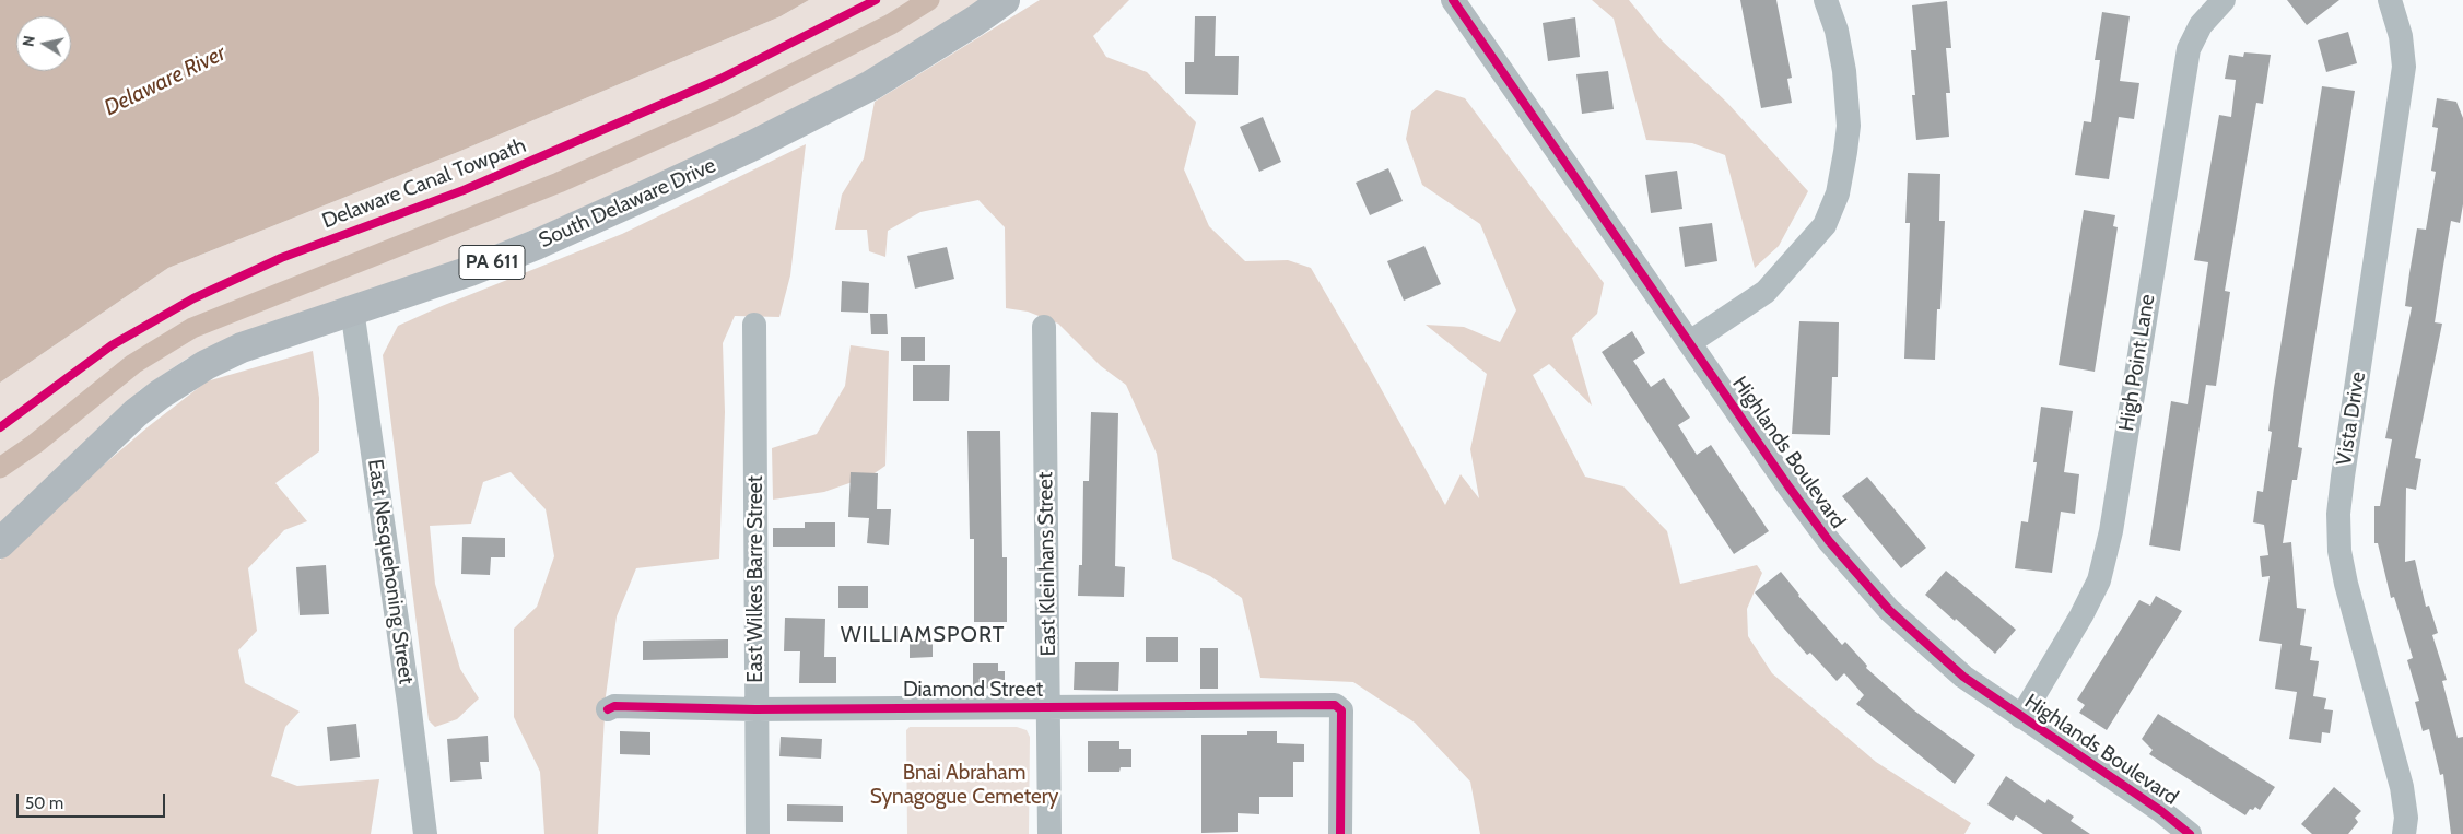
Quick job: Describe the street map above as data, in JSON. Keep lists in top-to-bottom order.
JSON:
{
  "streets": {
    "highway": ["South Delaware Drive", "PA 611"],
    "street": [
      "High Point Lane",
      "Vista Drive",
      "Highlands Boulevard",
      "East Kleinhans Street",
      "East Nesquehoning Street",
      "East Wilkes Barre Street",
      "Diamond Street"
    ],
    "cycle path": ["Delaware Canal Towpath"]
  },
  "crossings": [
    ["South Delaware Drive", "East Nesquehoning Street"],
    ["High Point Lane", "Highlands Boulevard"],
    ["East Kleinhans Street", "Diamond Street"],
    ["East Wilkes Barre Street", "Diamond Street"]
  ],
  "districts": ["WILLIAMSPORT"],
  "water": ["Delaware River"],
  "parks": ["Bnai Abraham Synagogue Cemetery"],
  "scale_bar": "50 m",
  "north": "left"
}
